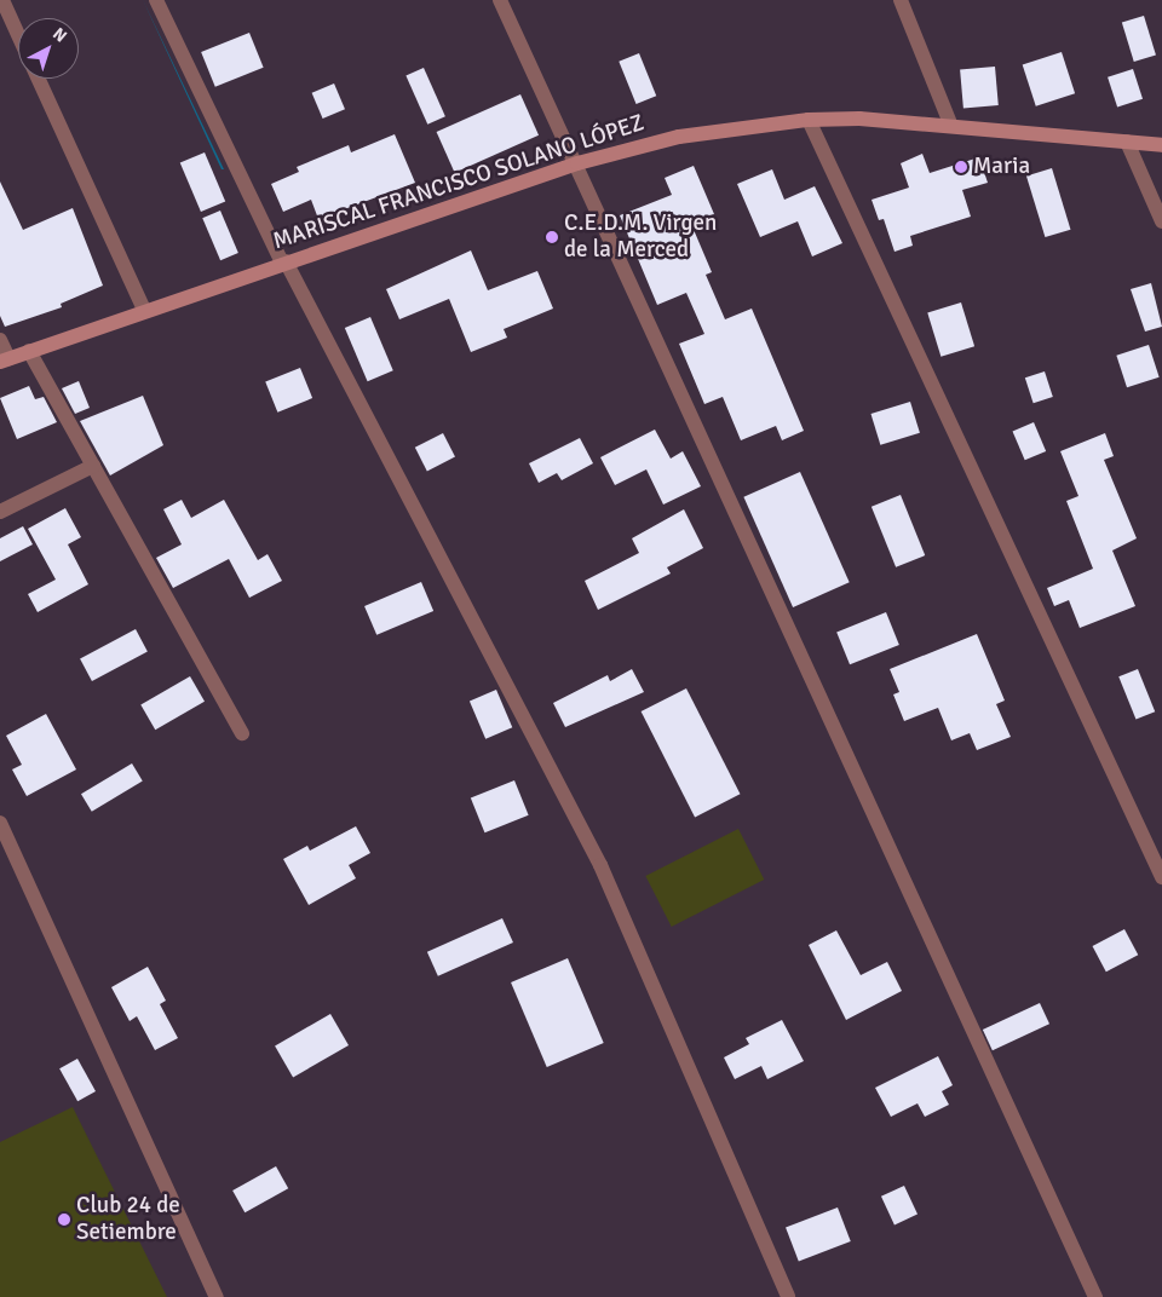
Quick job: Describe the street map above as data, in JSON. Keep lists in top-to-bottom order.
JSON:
{
  "streets": {
    "main road": ["MARISCAL FRANCISCO SOLANO LÓPEZ"]
  },
  "places": ["Maria", "C.E.D.M. Virgen de la Merced", "Club 24 de Setiembre"],
  "north": "top right"
}
